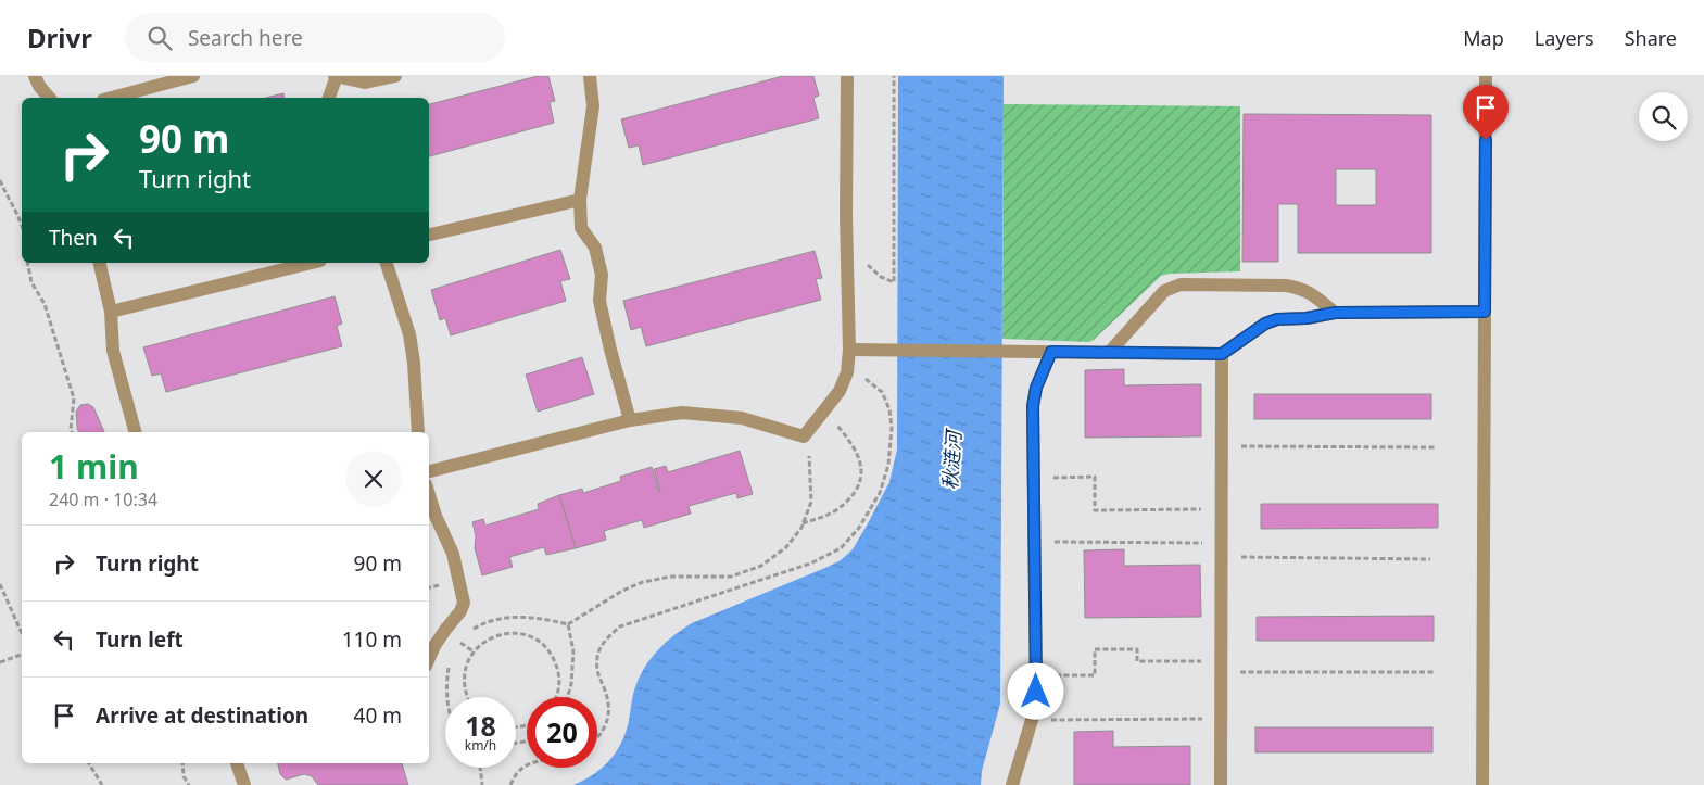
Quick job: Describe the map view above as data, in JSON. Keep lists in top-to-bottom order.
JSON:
{
  "water": ["秋涟河"],
  "page": {
    "header": "Drivr",
    "search": "Search here",
    "nav": ["Map", "Layers", "Share"],
    "turn": ["90 m", "Turn right"],
    "then": "Then",
    "heading": ["1 min", "240 m · 10:34"],
    "list": [
      {
        "name": "Turn right",
        "value": "90 m"
      },
      {
        "name": "Turn left",
        "value": "110 m"
      },
      {
        "name": "Arrive at destination",
        "value": "40 m"
      }
    ],
    "speed": "18 km/h",
    "limit": "20"
  }
}
